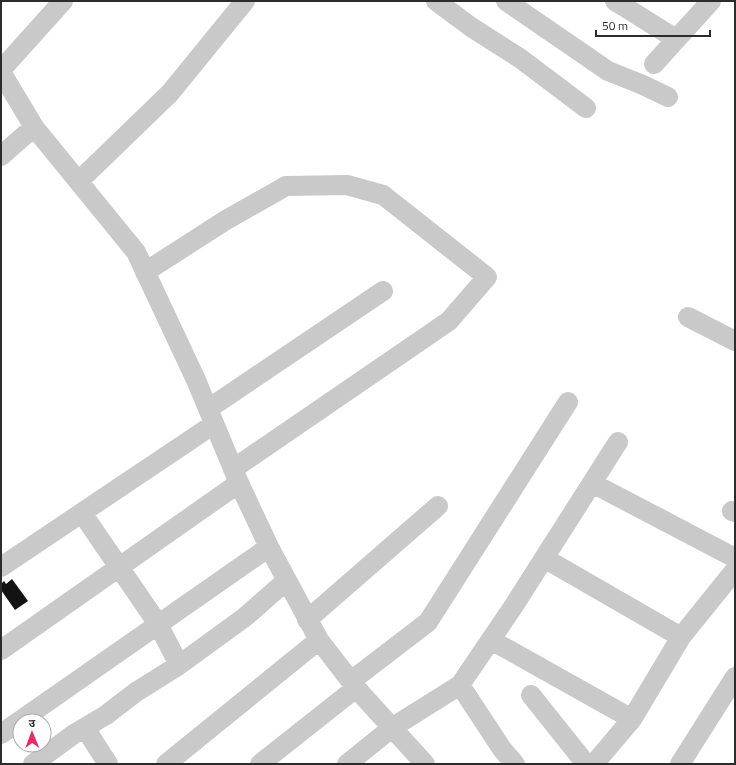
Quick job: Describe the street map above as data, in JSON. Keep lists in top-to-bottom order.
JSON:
{
  "scale_bar": "50 m",
  "north": "top"
}
